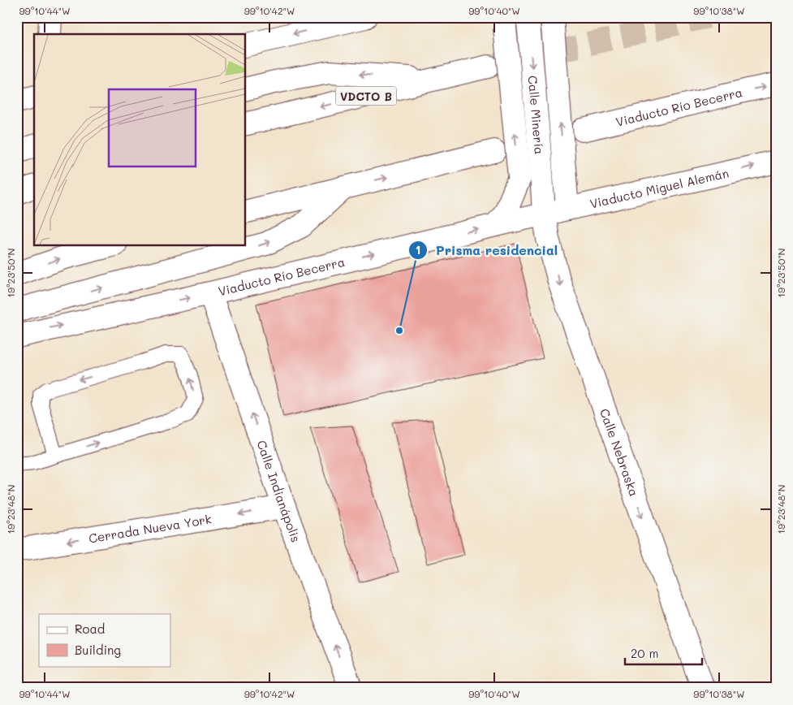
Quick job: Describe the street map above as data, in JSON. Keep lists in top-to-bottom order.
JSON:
{
  "streets": {
    "main road": [
      "VDCTO B",
      "Viaducto Río Becerra",
      "Calle Minería",
      "Viaducto Miguel Alemán",
      "Calle Nebraska",
      "Calle Indianápolis",
      "Cerrada Nueva York"
    ]
  },
  "crossings": [
    ["Viaducto Río Becerra", "Calle Minería"],
    ["Viaducto Río Becerra", "Viaducto Miguel Alemán"],
    ["Viaducto Río Becerra", "Calle Nebraska"],
    ["Viaducto Río Becerra", "Calle Indianápolis"],
    ["Calle Minería", "Viaducto Miguel Alemán"],
    ["Calle Minería", "Calle Nebraska"],
    ["Viaducto Miguel Alemán", "Calle Nebraska"],
    ["Calle Indianápolis", "Cerrada Nueva York"]
  ],
  "one_way": [
    "Viaducto Miguel Alemán",
    "Calle Nebraska",
    "Calle Indianápolis",
    "Cerrada Nueva York"
  ],
  "places": ["Prisma residencial"],
  "legend": ["Road", "Building"],
  "scale_bar": "20 m",
  "coordinates": [
    "99°10'44\"W",
    "99°10'42\"W",
    "99°10'40\"W",
    "99°10'38\"W",
    "19°23'50\"N",
    "19°23'48\"N"
  ]
}
